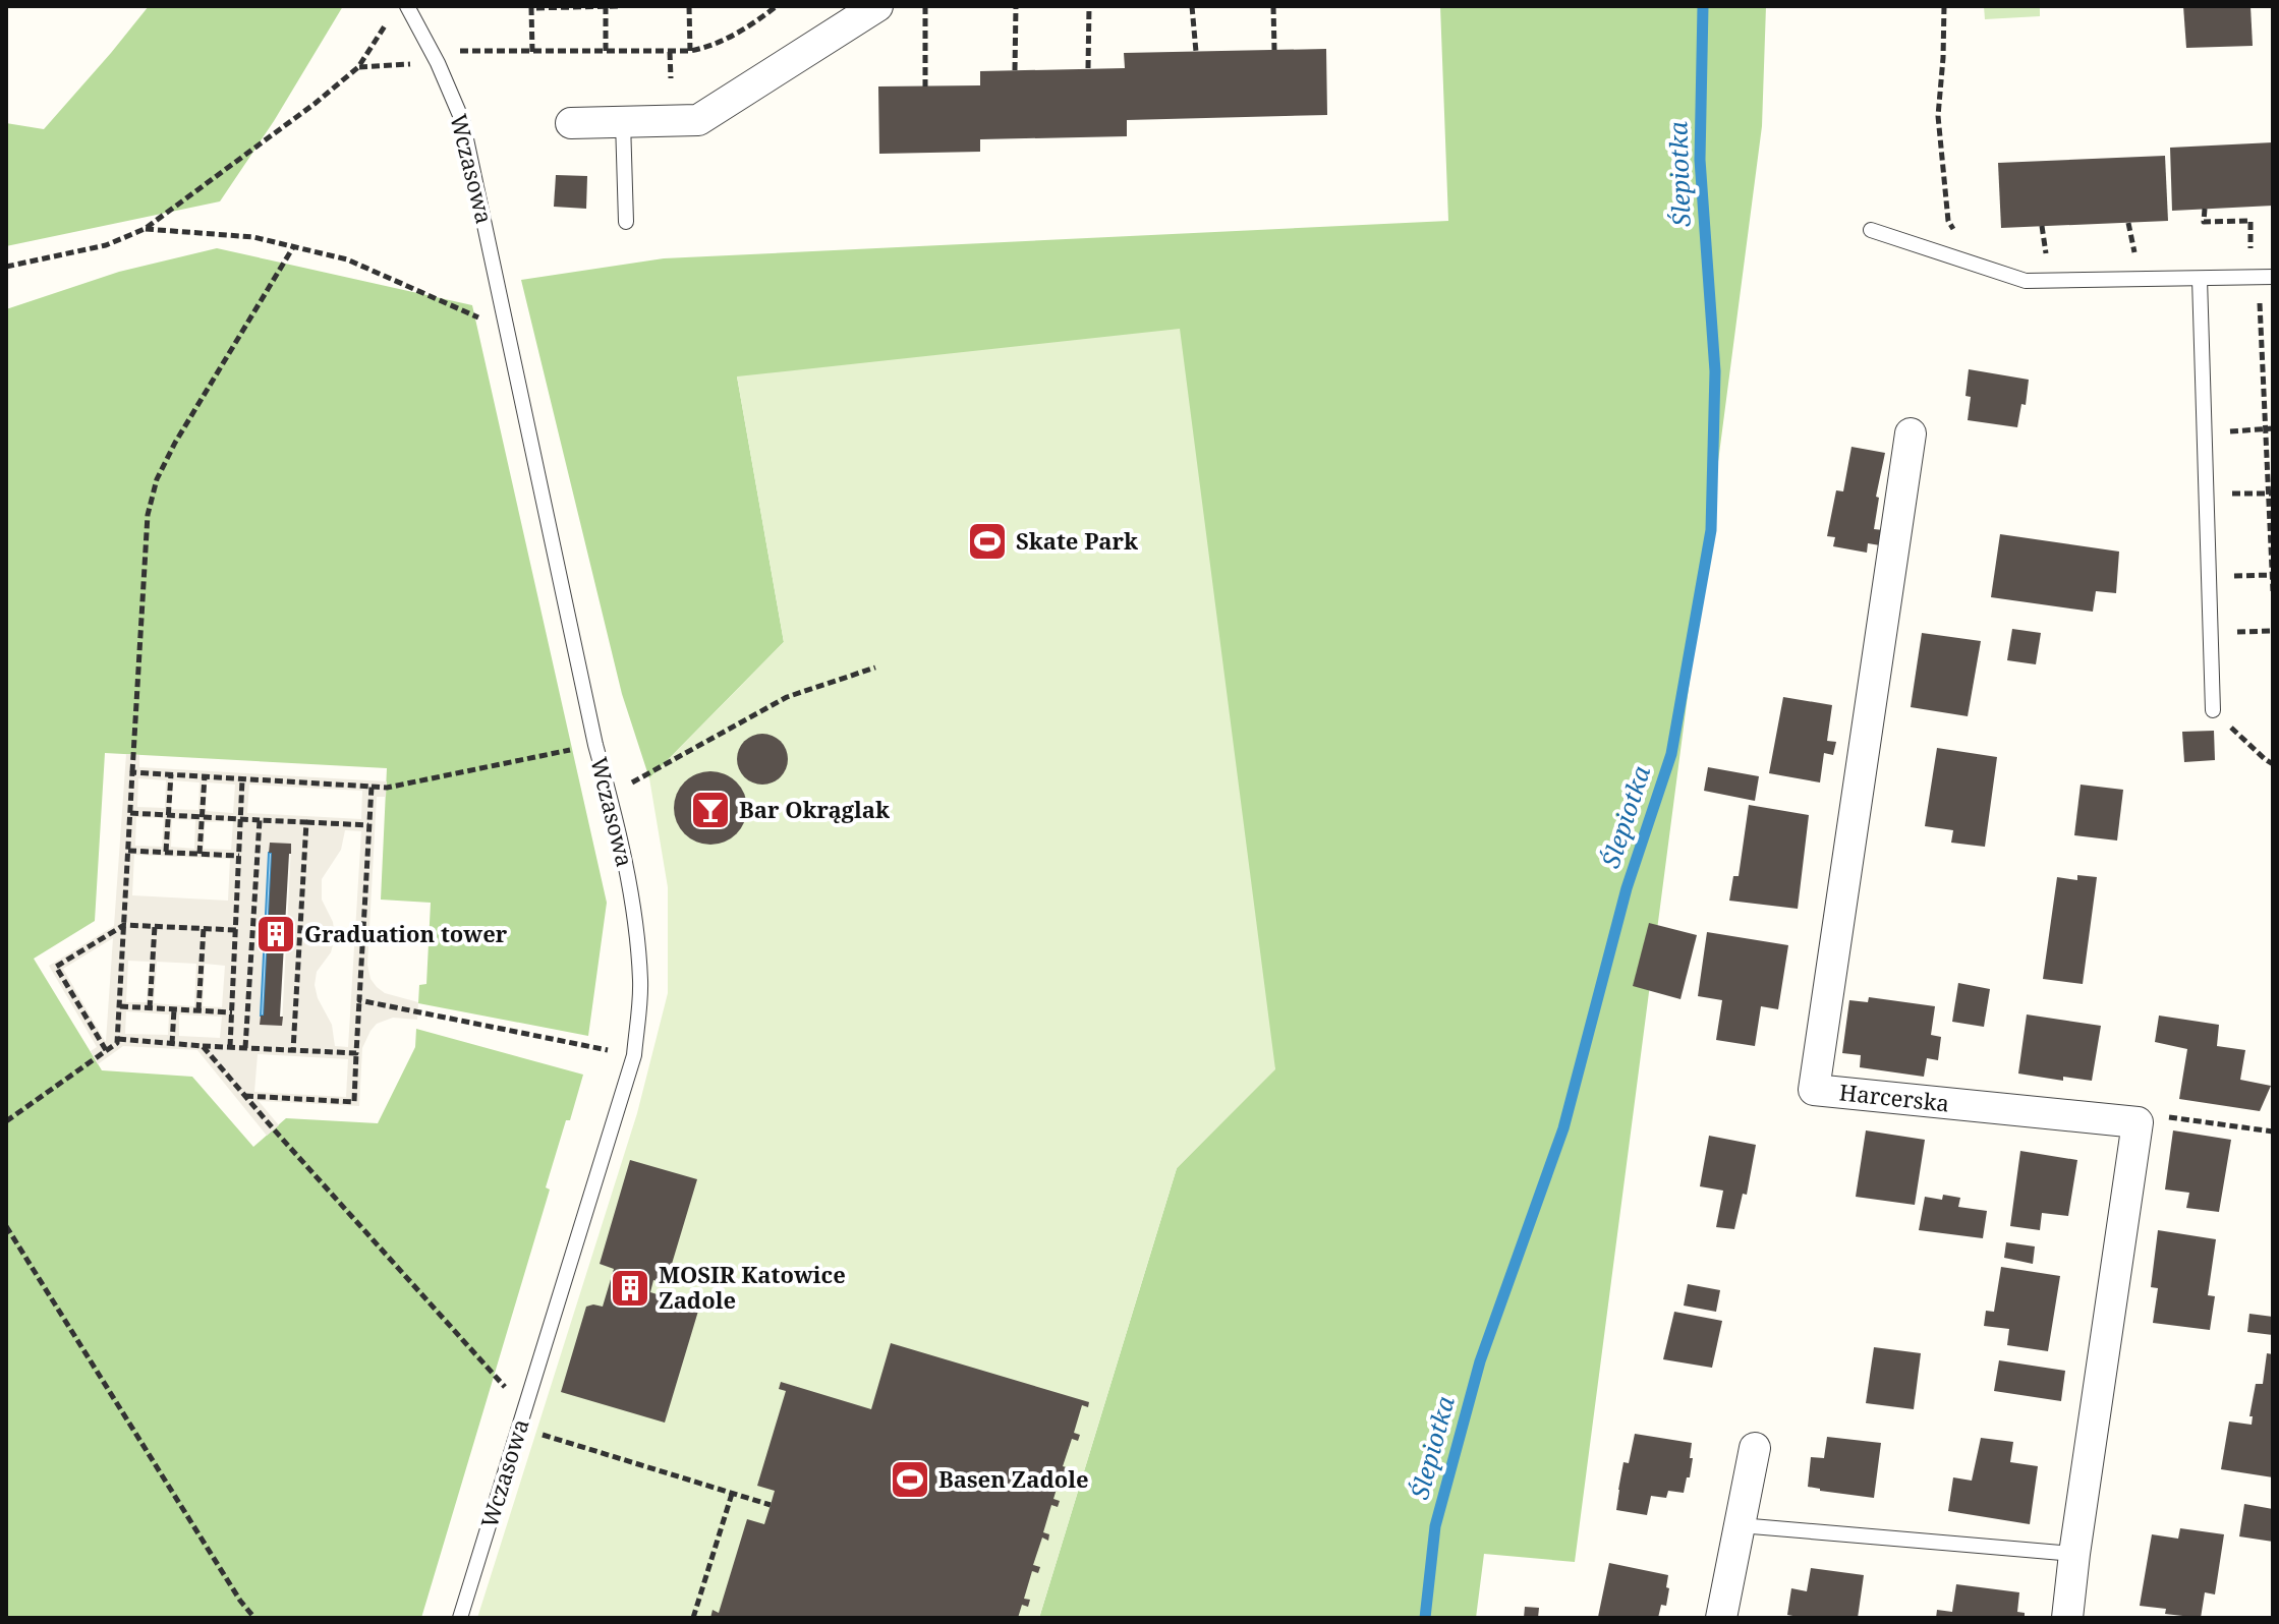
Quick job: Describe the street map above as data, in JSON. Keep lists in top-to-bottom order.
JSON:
{
  "streets": {
    "street": ["Harcerska"],
    "lane": ["Wczasowa"]
  },
  "water": ["Ślepiotka"],
  "places": {
    "sports": ["Skate Park", "Basen Zadole"],
    "bar": ["Bar Okrąglak"],
    "building": ["Graduation tower", "MOSIR Katowice Zadole"]
  }
}
